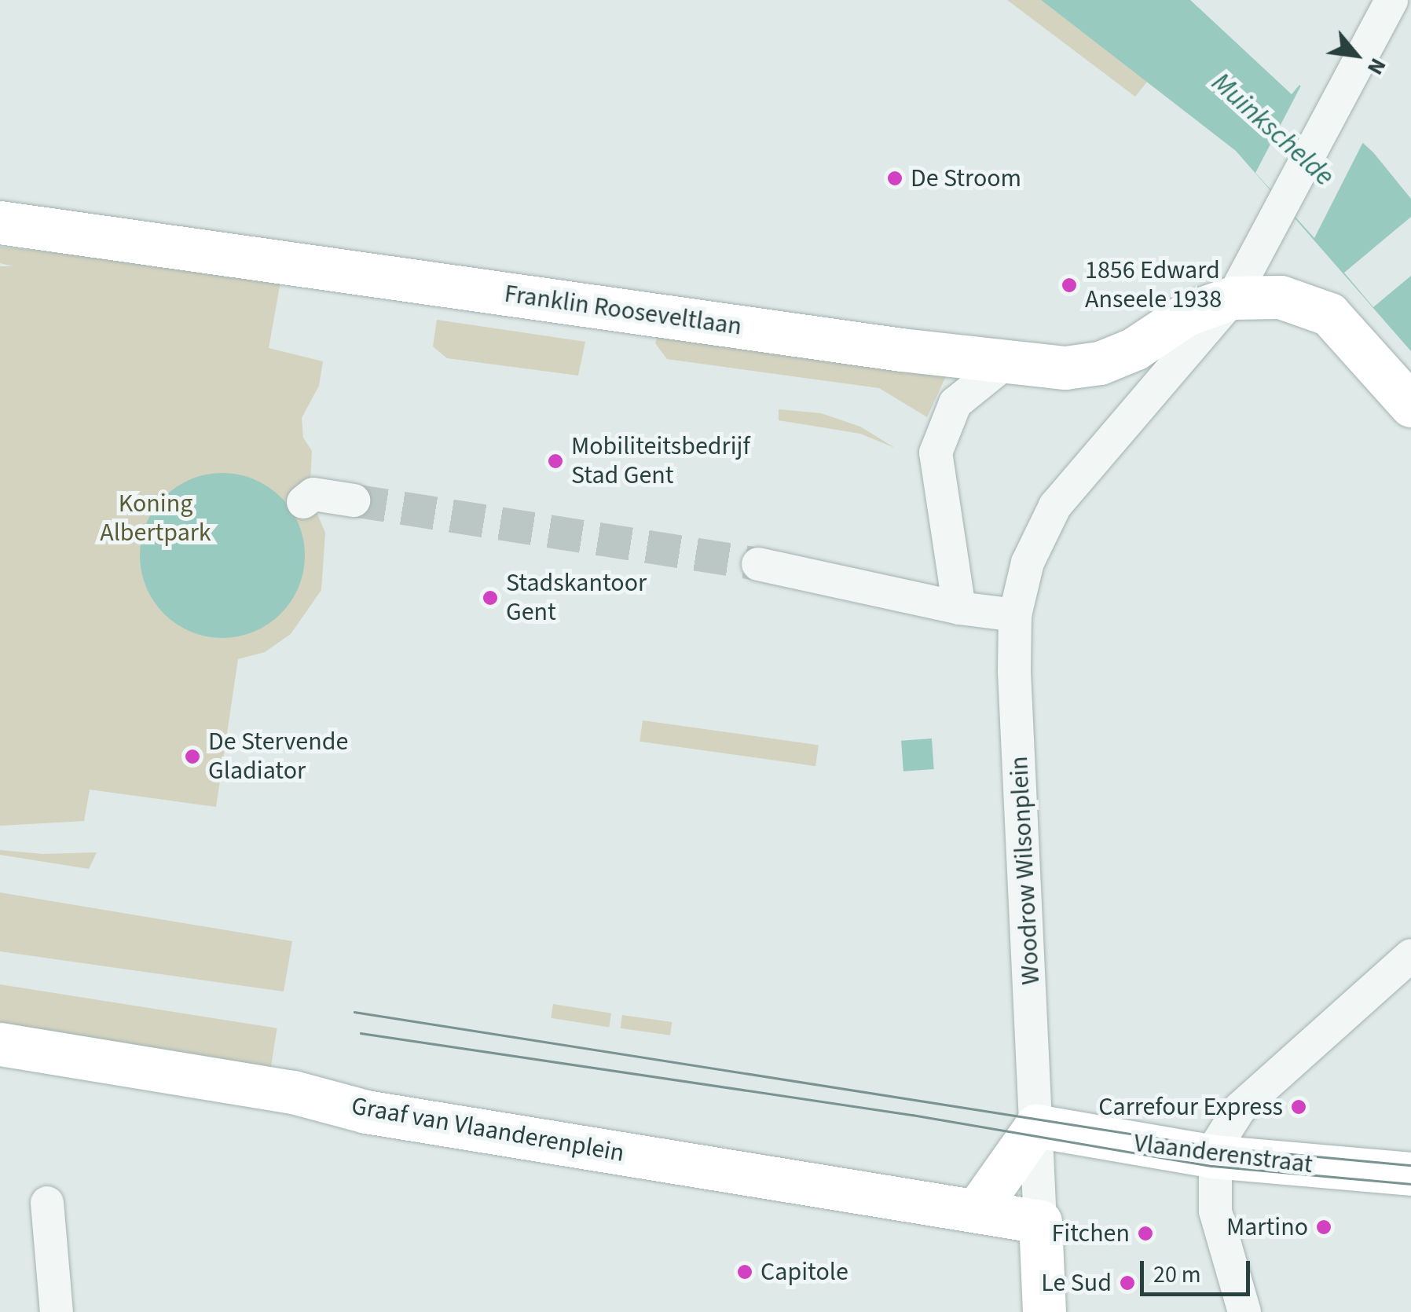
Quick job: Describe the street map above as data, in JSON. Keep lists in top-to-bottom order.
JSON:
{
  "streets": {
    "street": [
      "Franklin Rooseveltlaan",
      "Woodrow Wilsonplein",
      "Graaf van Vlaanderenplein",
      "Vlaanderenstraat"
    ]
  },
  "crossings": [
    ["Franklin Rooseveltlaan", "Woodrow Wilsonplein"],
    ["Woodrow Wilsonplein", "Graaf van Vlaanderenplein"],
    ["Woodrow Wilsonplein", "Vlaanderenstraat"]
  ],
  "water": ["Muinkschelde"],
  "parks": ["Koning Albertpark"],
  "places": [
    "De Stroom",
    "1856 Edward Anseele 1938",
    "Mobiliteitsbedrijf Stad Gent",
    "Stadskantoor Gent",
    "De Stervende Gladiator",
    "Carrefour Express",
    "Martino",
    "Fitchen",
    "Capitole",
    "Le Sud"
  ],
  "scale_bar": "20 m",
  "north": "bottom right"
}
